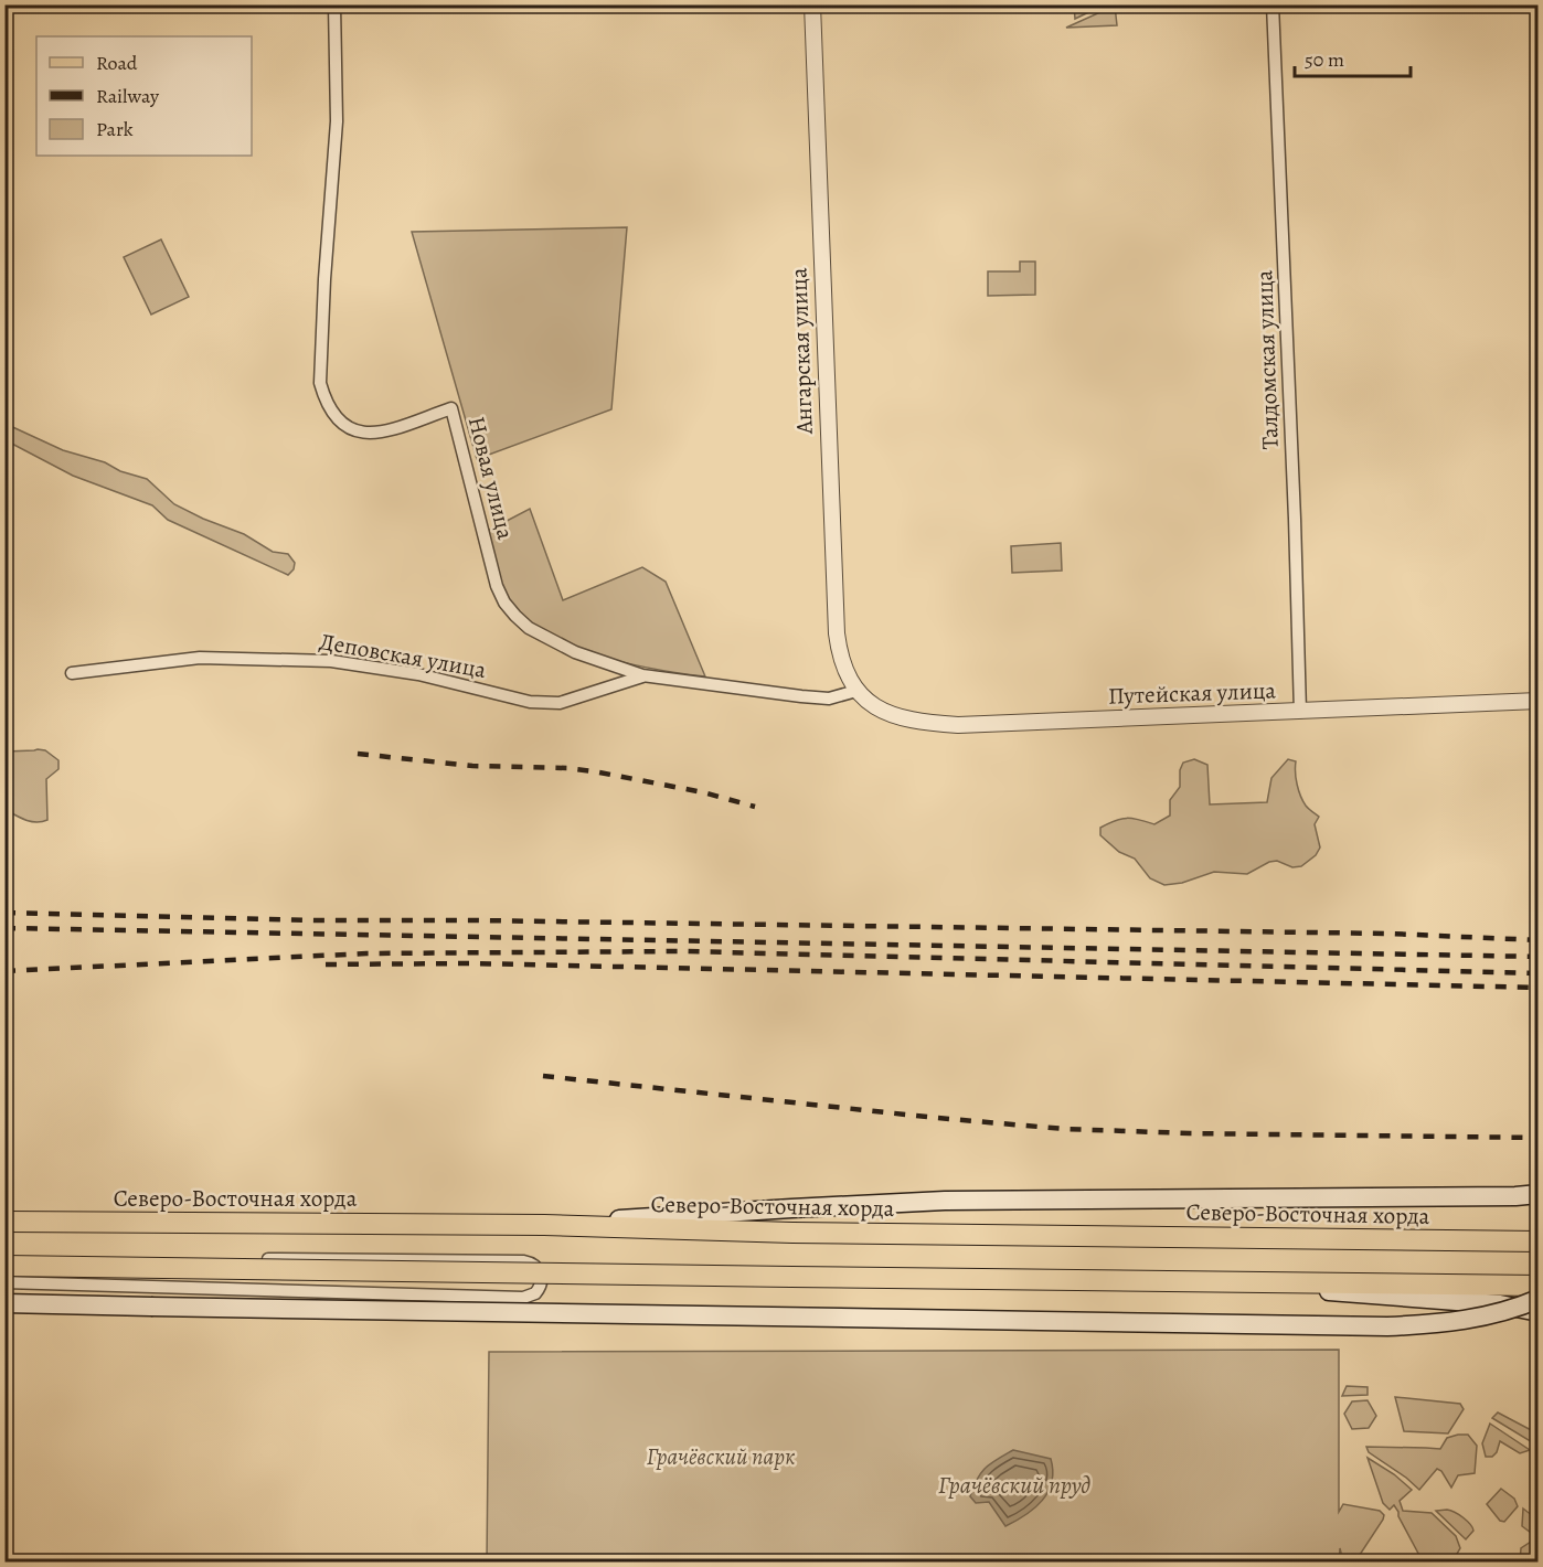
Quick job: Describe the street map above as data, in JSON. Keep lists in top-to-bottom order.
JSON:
{
  "streets": {
    "main road": ["Северо-Восточная хорда"],
    "street": [
      "Ангарская улица",
      "Талдомская улица",
      "Новая улица",
      "Деповская улица",
      "Путейская улица"
    ]
  },
  "crossings": [
    ["Ангарская улица", "Новая улица"],
    ["Ангарская улица", "Путейская улица"],
    ["Талдомская улица", "Путейская улица"],
    ["Новая улица", "Деповская улица"],
    ["Новая улица", "Путейская улица"]
  ],
  "water": ["Грачёвский пруд"],
  "parks": ["Грачёвский парк"],
  "legend": ["Road", "Railway", "Park"],
  "scale_bar": "50 m"
}
